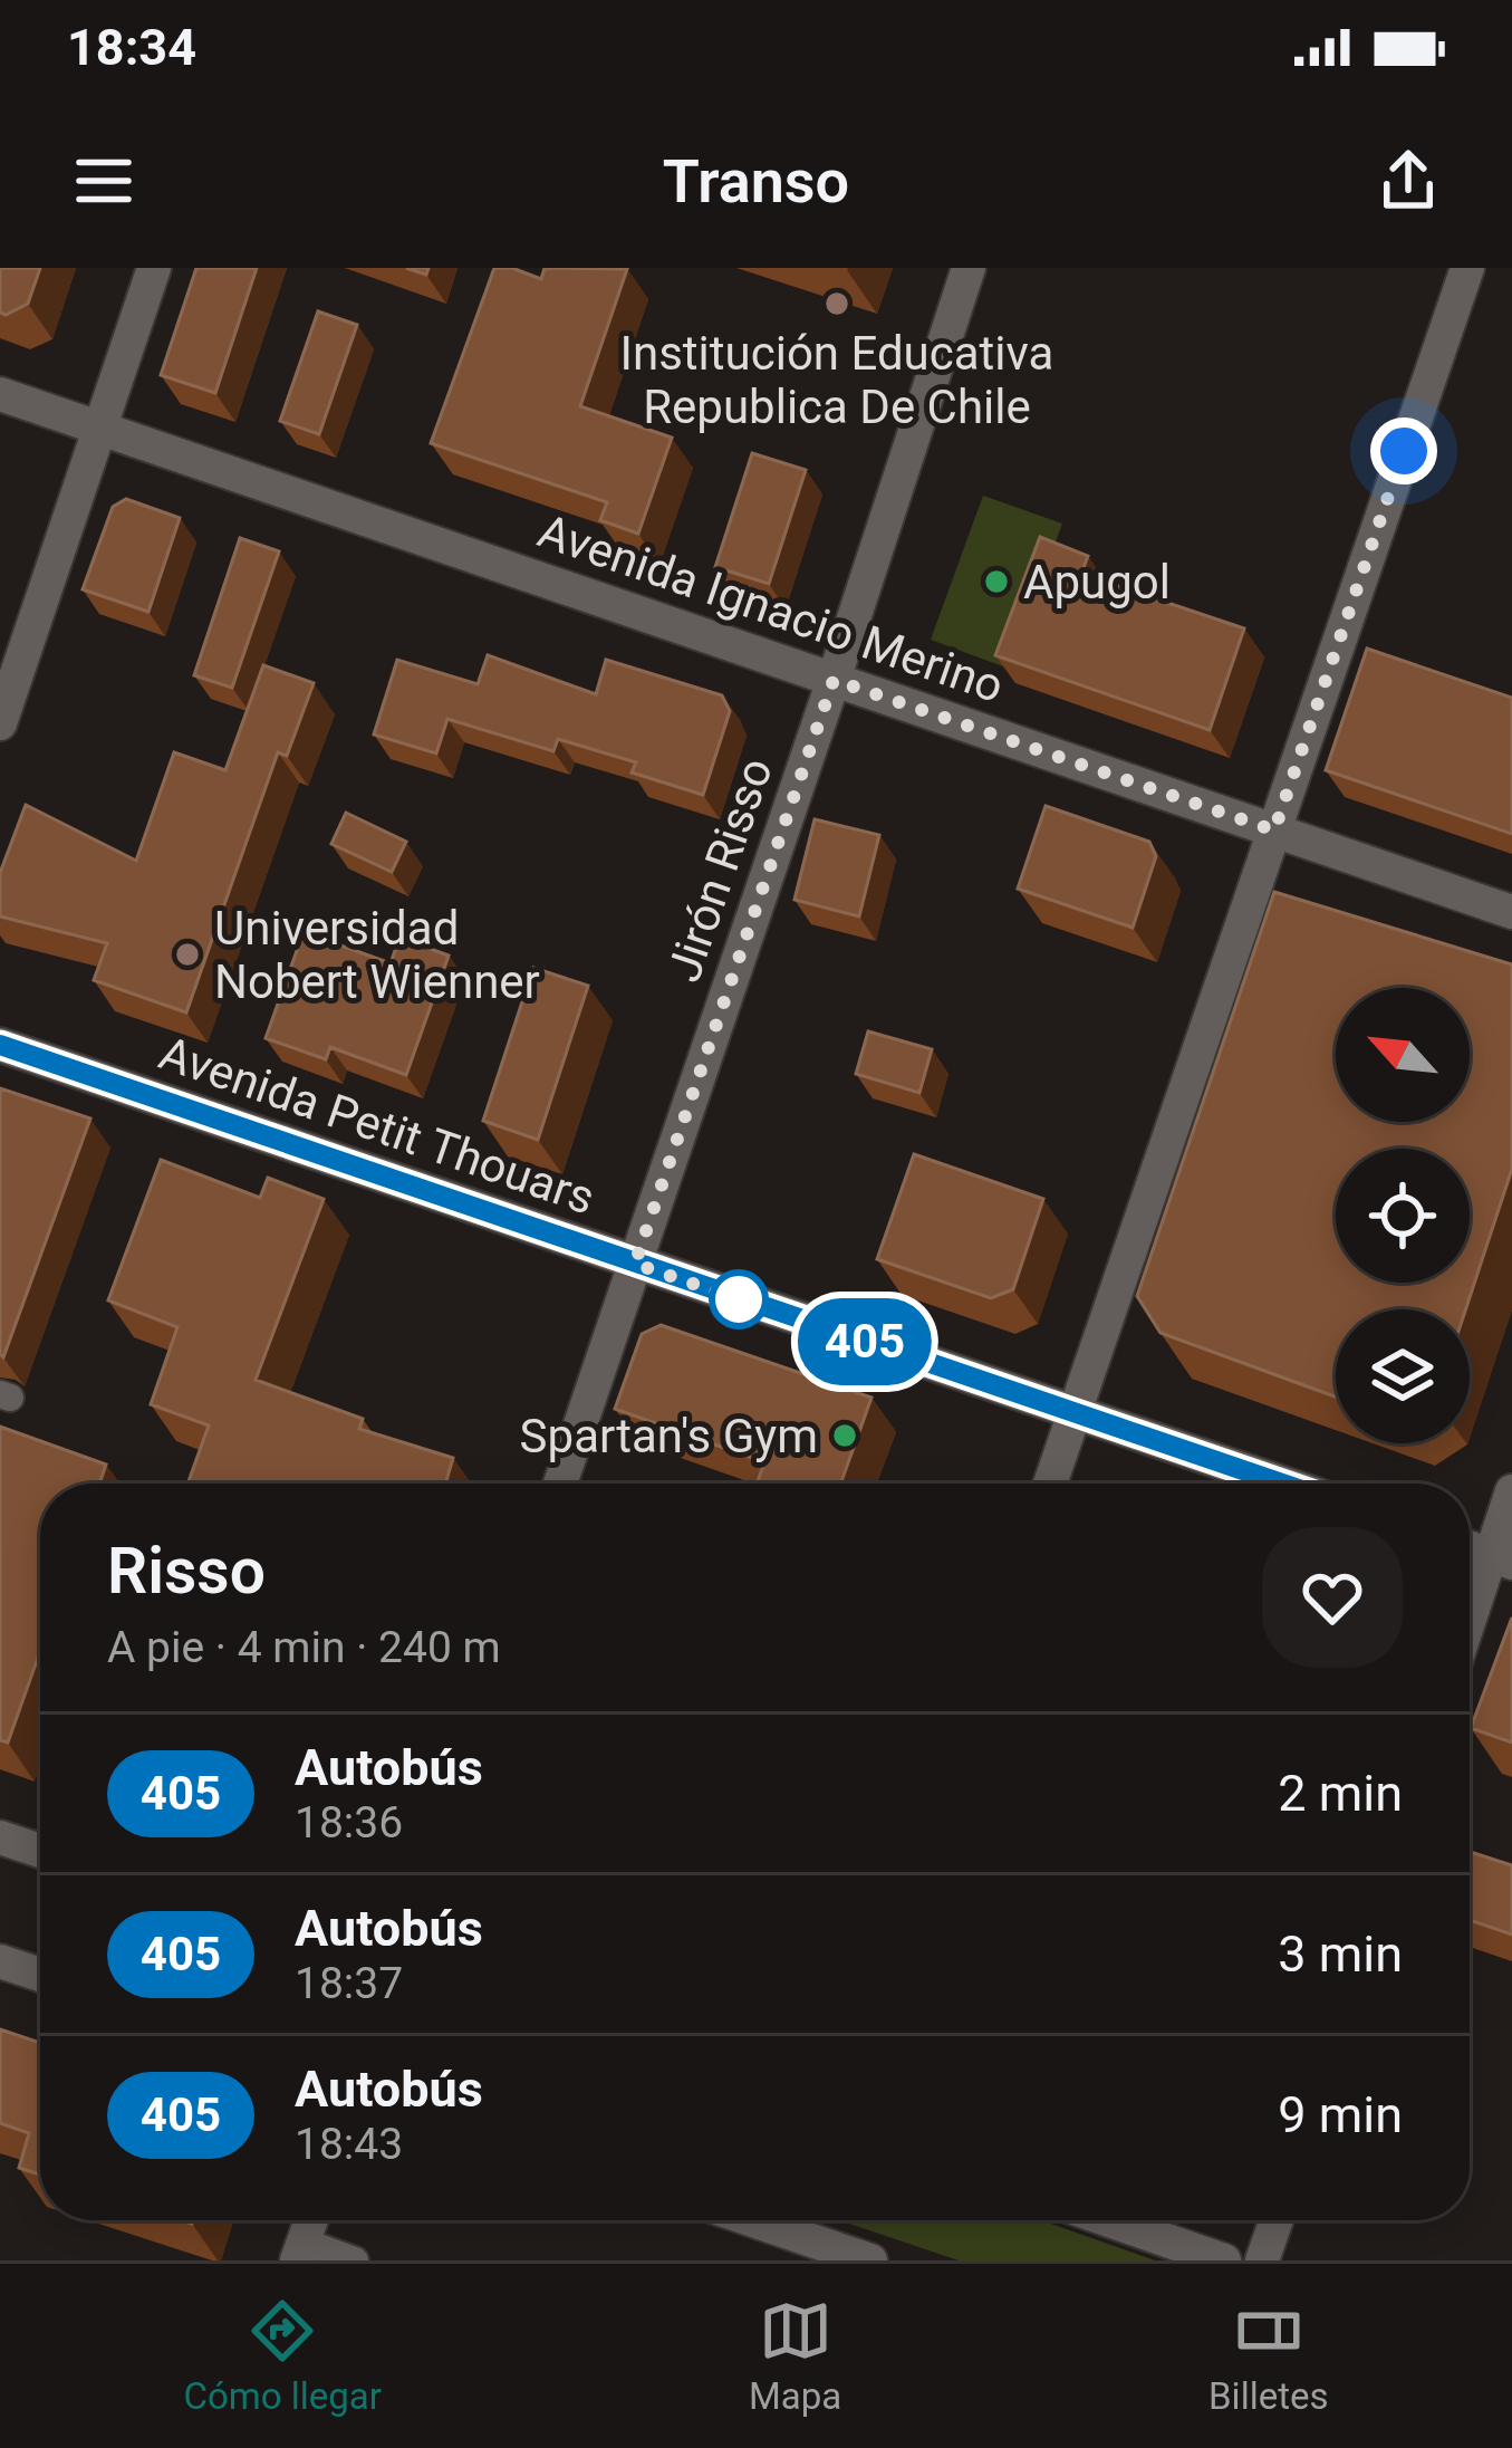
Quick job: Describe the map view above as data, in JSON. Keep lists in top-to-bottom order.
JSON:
{
  "streets": {
    "street": ["Avenida Ignacio Merino", "Jirón Risso", "Avenida Petit Thouars"]
  },
  "crossings": [
    ["Avenida Ignacio Merino", "Jirón Risso"],
    ["Jirón Risso", "Avenida Petit Thouars"]
  ],
  "places": [
    "Institución Educativa Republica De Chile",
    "Apugol",
    "Universidad Nobert Wienner",
    "Spartan's Gym"
  ],
  "lines": ["bus line 405"],
  "north": "top left",
  "page": {
    "status": "18:34",
    "header": "Transo",
    "on_map": "405",
    "heading": ["Risso", "A pie · 4 min · 240 m"],
    "list": [
      {
        "mark": "405",
        "name": "Autobús",
        "note": "18:36",
        "value": "2 min"
      },
      {
        "mark": "405",
        "name": "Autobús",
        "note": "18:37",
        "value": "3 min"
      },
      {
        "mark": "405",
        "name": "Autobús",
        "note": "18:43",
        "value": "9 min"
      }
    ],
    "tabs": ["Cómo llegar", "Mapa", "Billetes"]
  }
}
